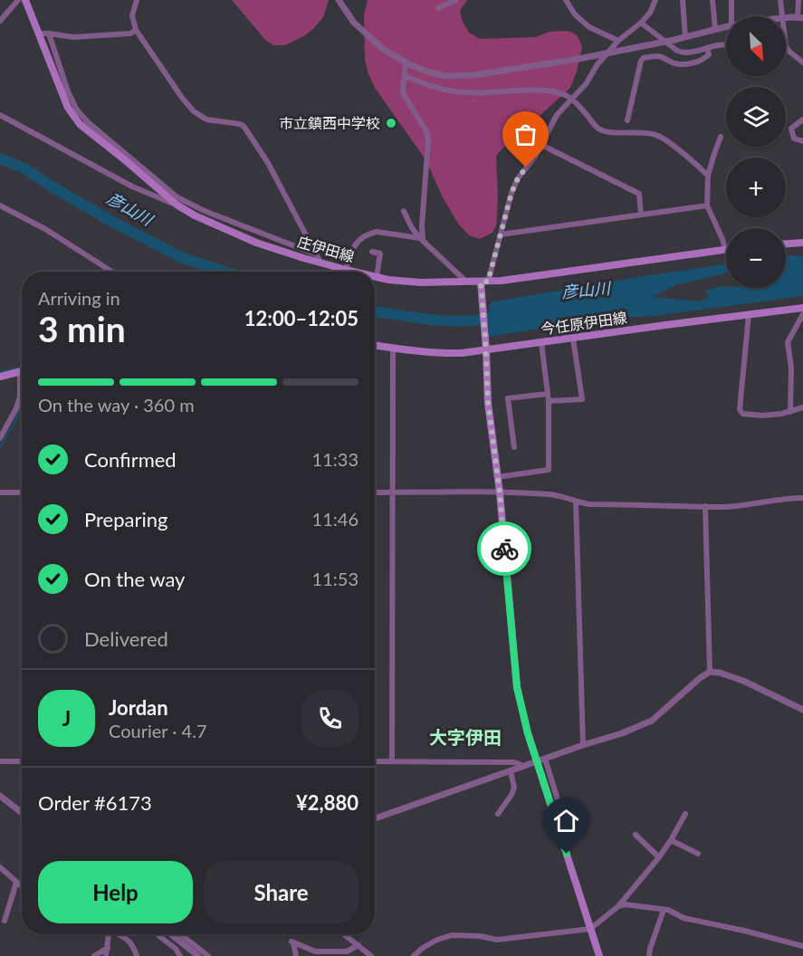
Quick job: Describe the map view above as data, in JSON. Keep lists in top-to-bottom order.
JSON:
{
  "streets": {
    "main road": ["庄伊田線", "今任原伊田線"]
  },
  "districts": ["大字伊田"],
  "water": ["彦山川"],
  "places": ["市立鎮西中学校"],
  "north": "bottom right",
  "page": {
    "map_buttons": ["+", "−"],
    "heading": ["3 min", "Arriving in", "12:00–12:05"],
    "panel": [
      "Jordan",
      "Courier · 4.7",
      "Order #6173",
      "¥2,880"
    ],
    "bar": "On the way · 360 m",
    "list": [
      ["Confirmed", "11:33"],
      ["Preparing", "11:46"],
      ["On the way", "11:53"],
      "Delivered"
    ],
    "round": "J",
    "buttons": ["Help", "Share"]
  }
}
